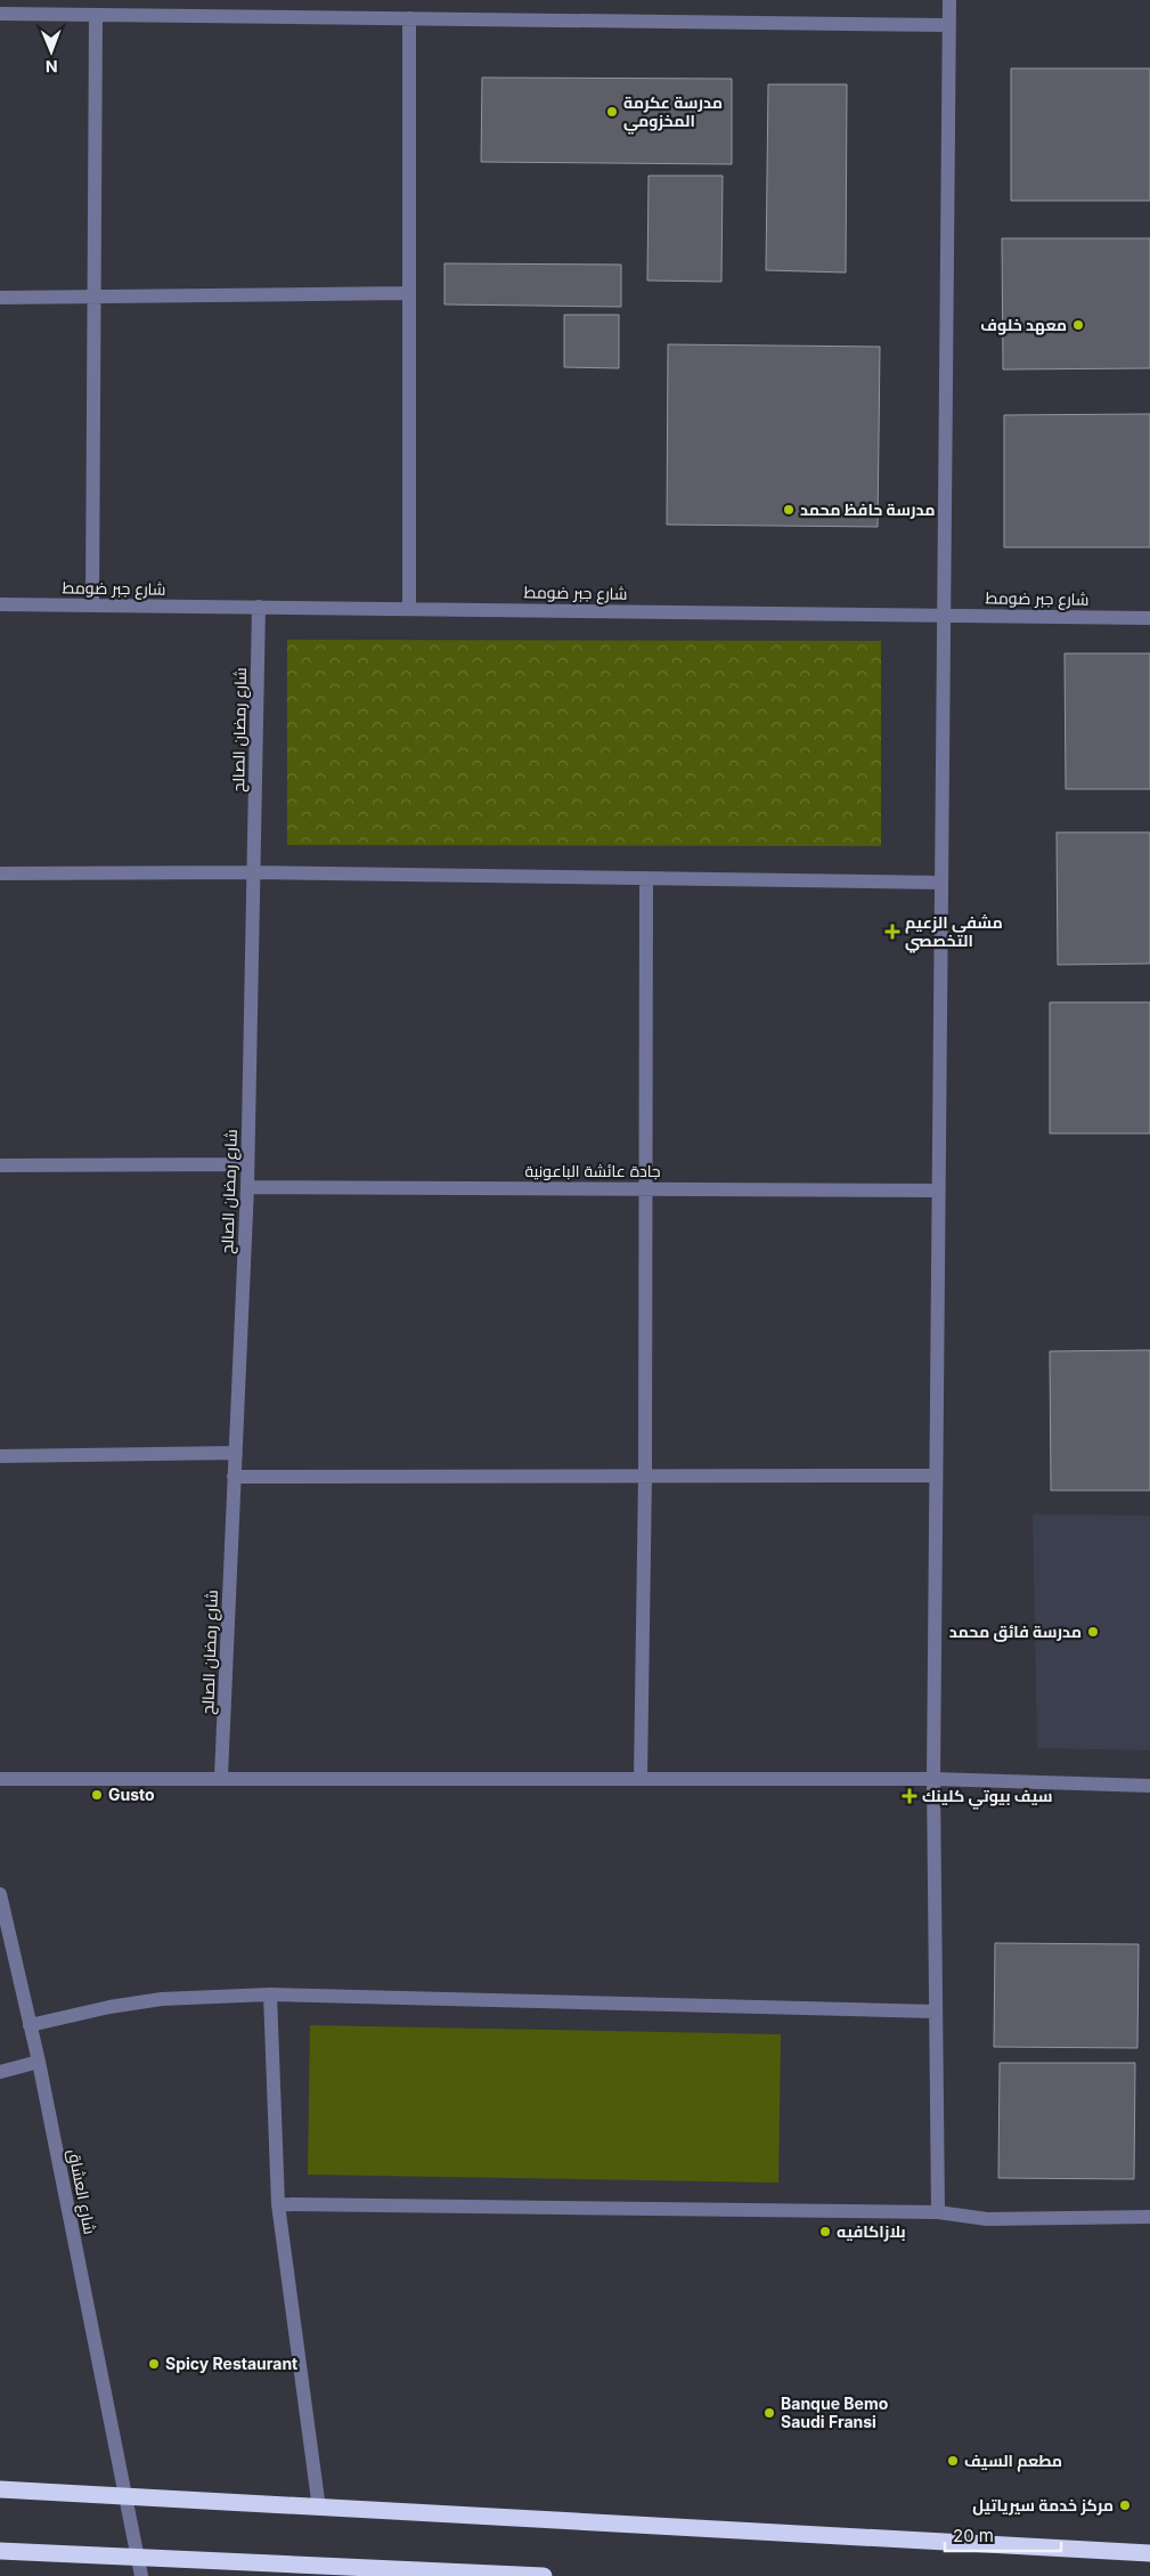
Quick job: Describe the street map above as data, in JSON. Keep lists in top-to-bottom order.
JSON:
{
  "streets": {
    "street": [
      "شارع جبر ضومط",
      "شارع رمضان الصالح",
      "جادة عائشة الباعونية",
      "شارع العشاق"
    ]
  },
  "crossings": [
    ["شارع جبر ضومط", "شارع رمضان الصالح"],
    ["شارع رمضان الصالح", "جادة عائشة الباعونية"]
  ],
  "places": {
    "other": [
      "مدرسة عكرمة المخزومي",
      "معهد خلوف",
      "مدرسة حافظ محمد",
      "مدرسة فائق محمد",
      "Gusto",
      "بلازاكافيه",
      "Spicy Restaurant",
      "Banque Bemo Saudi Fransi",
      "مطعم السيف",
      "مركز خدمة سيرياتيل"
    ],
    "health": ["مشفى الزعيم التخصصي", "سيف بيوتي كلينك"]
  },
  "scale_bar": "20 m",
  "north": "bottom"
}
